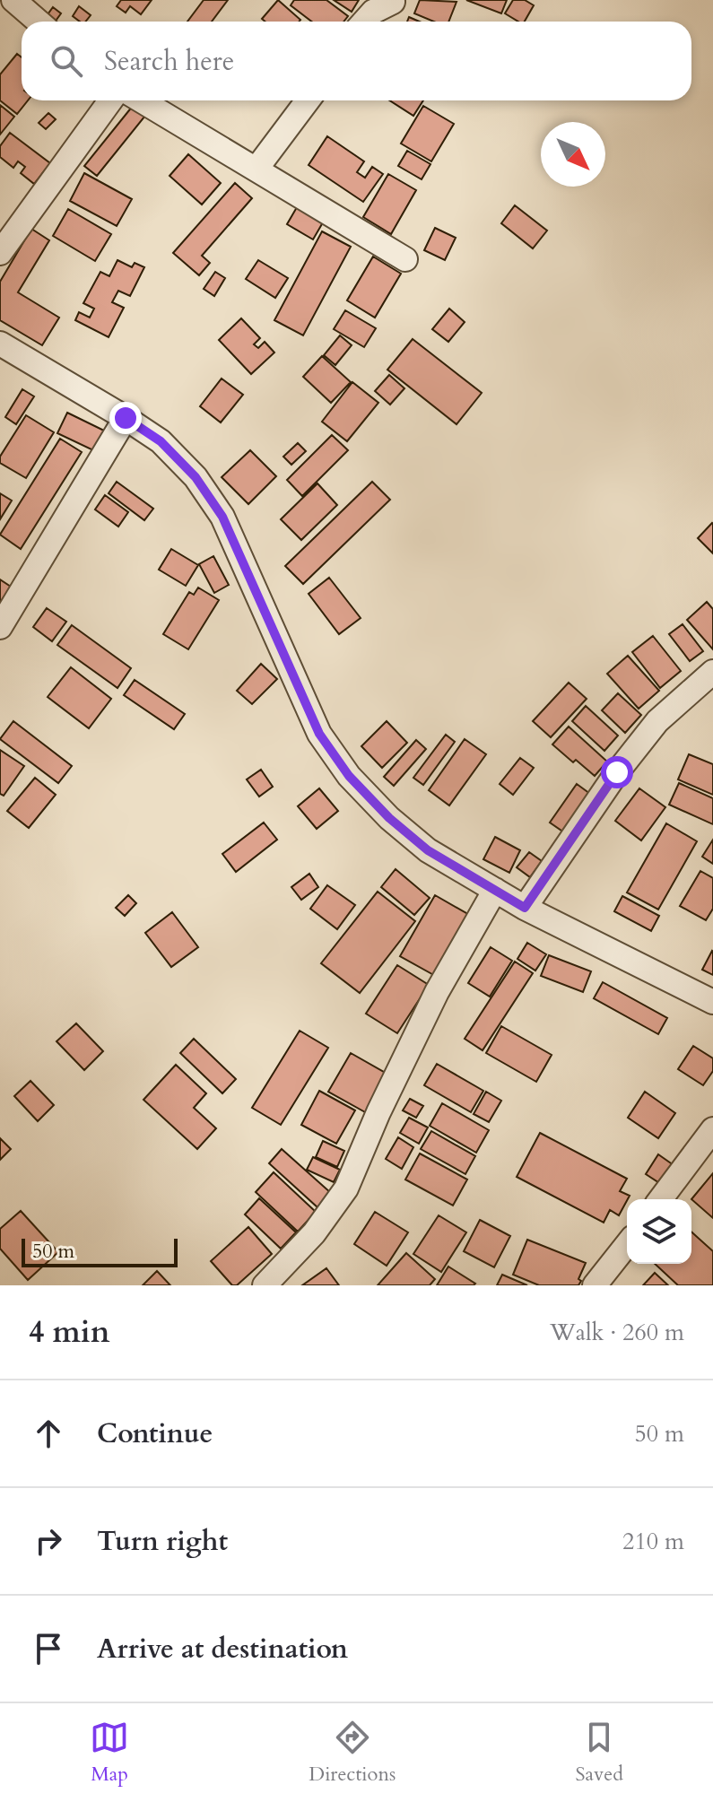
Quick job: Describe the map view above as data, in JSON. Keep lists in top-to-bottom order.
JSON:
{
  "scale_bar": "50 m",
  "north": "bottom right",
  "page": {
    "search": "Search here",
    "scale": "50 m",
    "heading": ["4 min", "Walk · 260 m"],
    "list": [
      ["Continue", "50 m"],
      ["Turn right", "210 m"],
      "Arrive at destination"
    ],
    "nav": ["Map", "Directions", "Saved"]
  }
}
